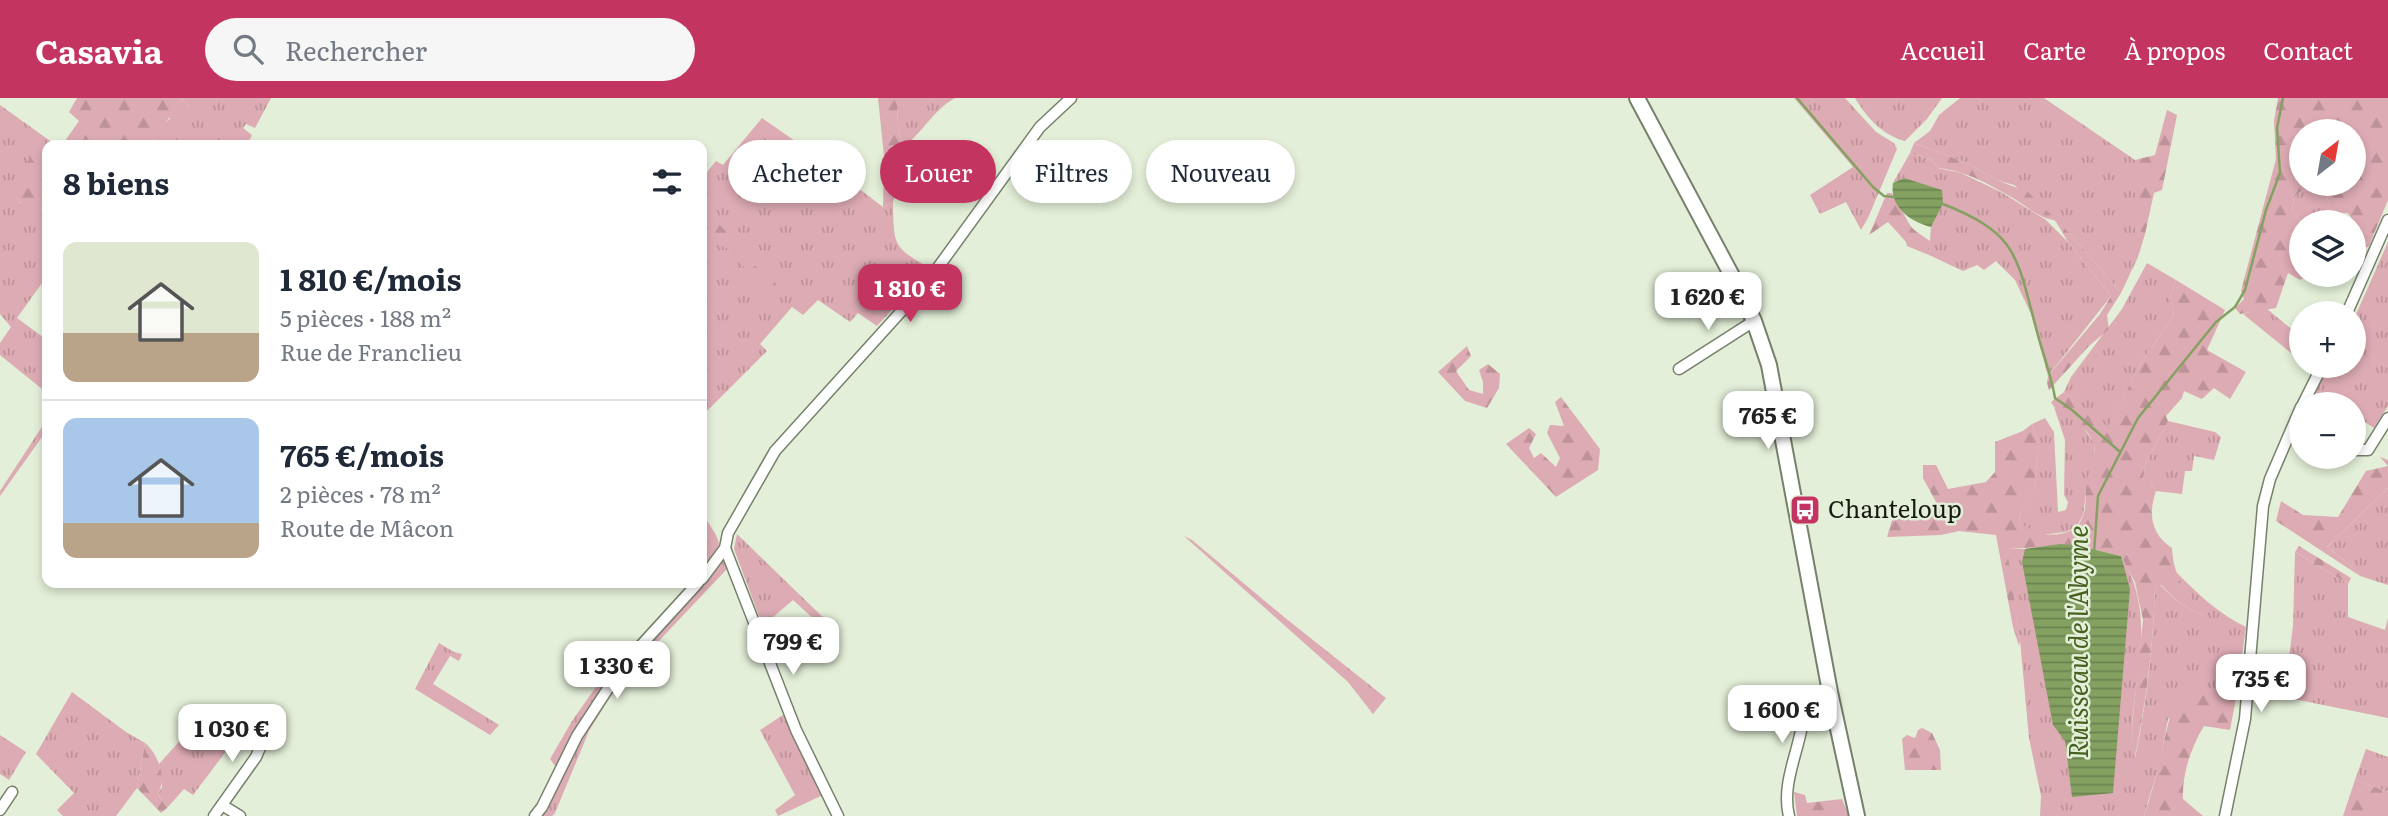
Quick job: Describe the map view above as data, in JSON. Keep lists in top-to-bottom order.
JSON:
{
  "water": ["Ruisseau de l'Abyme"],
  "places": {
    "bus stop": ["Chanteloup"]
  },
  "north": "top right",
  "page": {
    "header": "Casavia",
    "search": "Rechercher",
    "nav": [
      "Accueil",
      "Carte",
      "À propos",
      "Contact"
    ],
    "map_buttons": ["+", "−"],
    "chip": [
      "Acheter",
      "Louer",
      "Filtres",
      "Nouveau"
    ],
    "heading": "8 biens",
    "list": [
      {
        "name": "1 810 €/mois",
        "note": "5 pièces · 188 m² · Rue de Franclieu"
      },
      {
        "name": "765 €/mois",
        "note": "2 pièces · 78 m² · Route de Mâcon"
      }
    ],
    "price": [
      "1 810 €",
      "1 620 €",
      "765 €",
      "799 €",
      "1 330 €",
      "735 €",
      "1 600 €",
      "1 030 €"
    ]
  }
}
